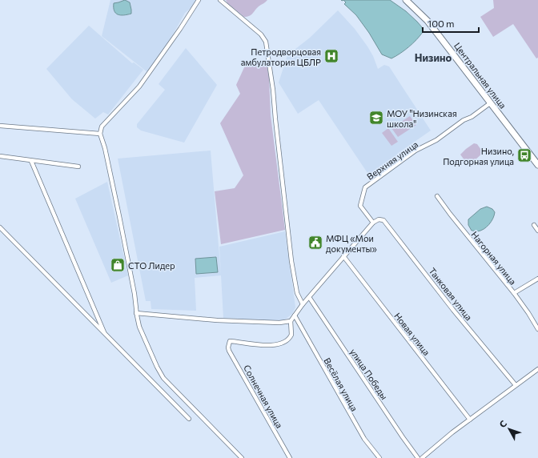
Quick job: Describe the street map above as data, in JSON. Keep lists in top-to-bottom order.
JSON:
{
  "streets": {
    "street": [
      "Центральная улица",
      "Верхняя улица",
      "Нагорная улица",
      "Танковая улица",
      "Новая улица",
      "улица Победы",
      "Весёлая улица",
      "Солнечная улица"
    ]
  },
  "crossings": [
    ["Центральная улица", "Верхняя улица"],
    ["Верхняя улица", "Танковая улица"]
  ],
  "districts": ["Низино"],
  "places": {
    "hospital": ["Петродворцовая амбулатория ЦБЛР"],
    "school or university": ["МОУ \"Низинская школа\""],
    "bus stop": ["Низино, Подгорная улица"],
    "public building": ["МФЦ «Мои документы»"],
    "shop": ["СТО Лидер"]
  },
  "scale_bar": "100 m",
  "north": "top left"
}
